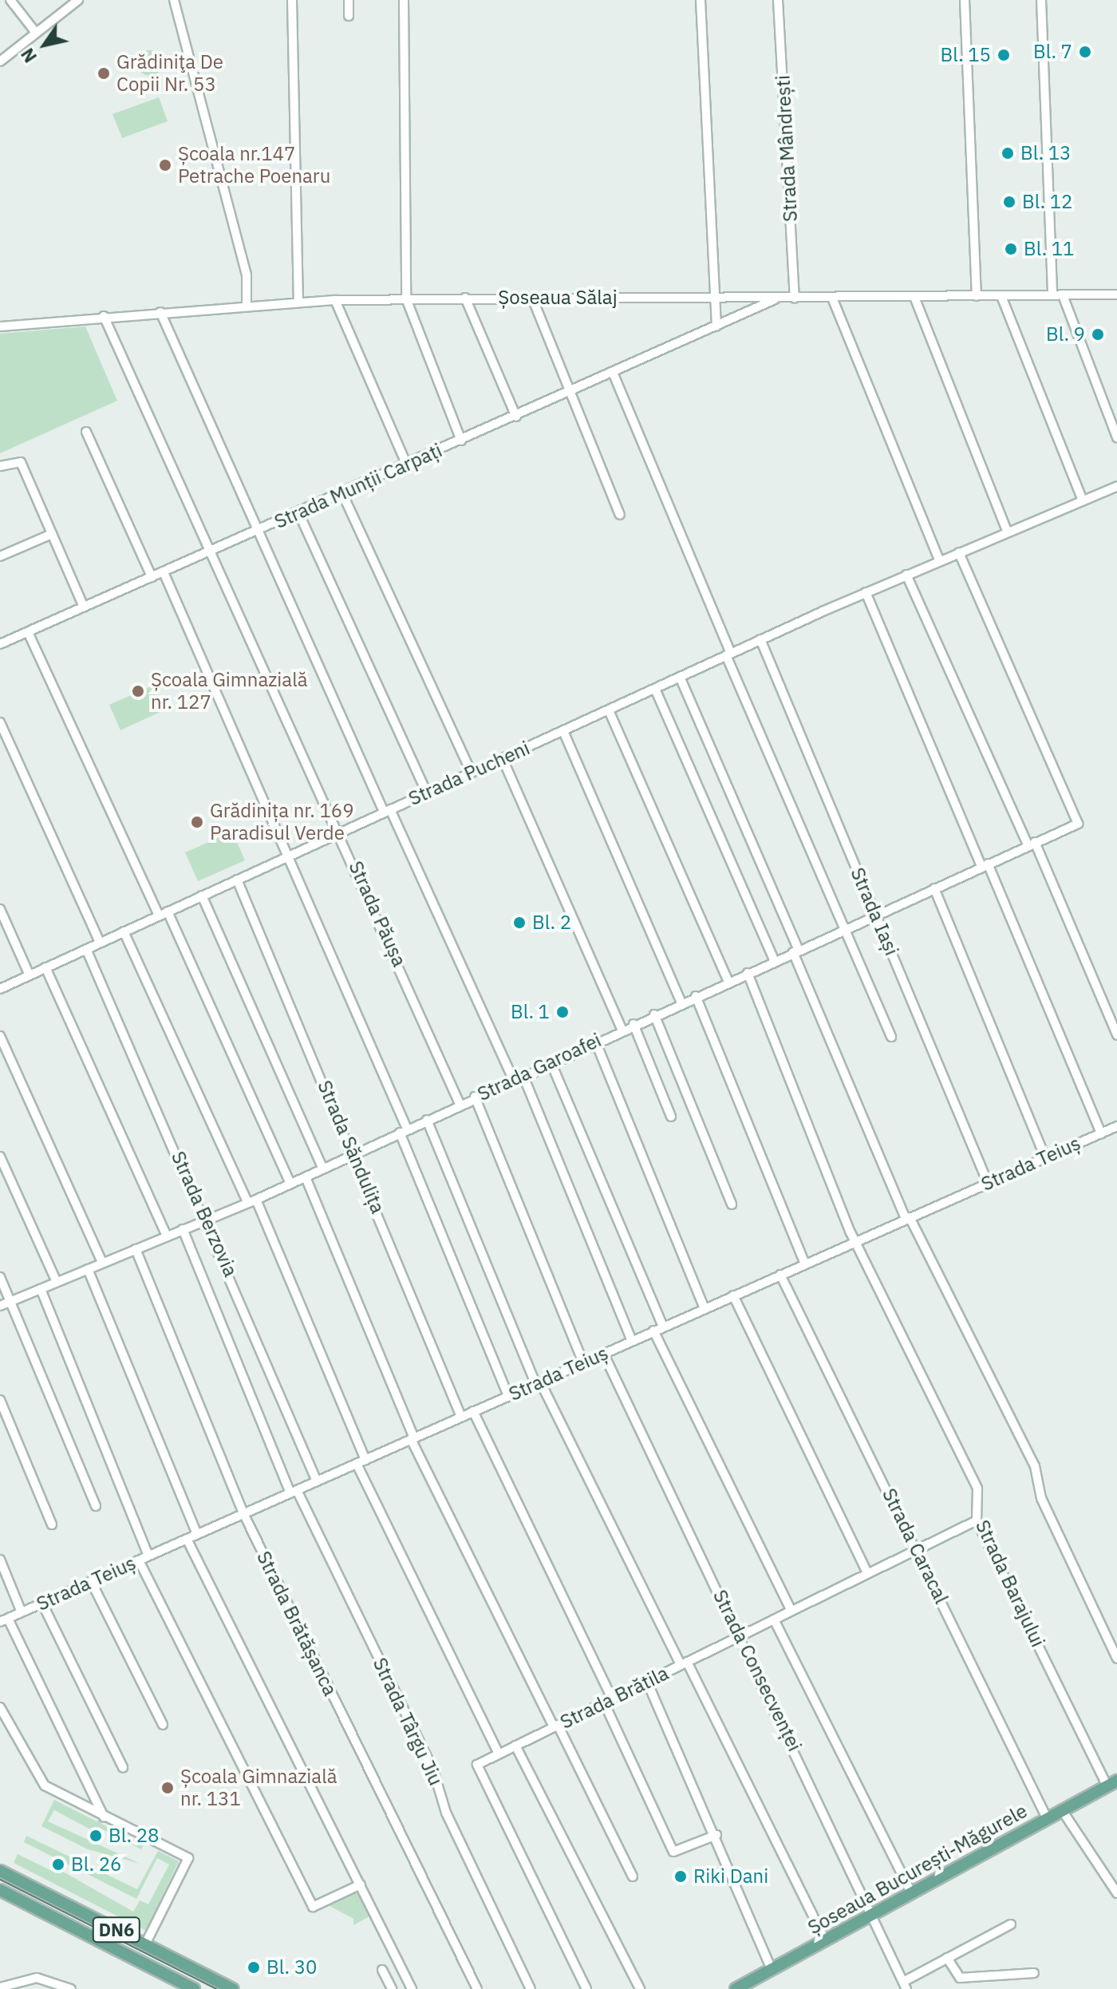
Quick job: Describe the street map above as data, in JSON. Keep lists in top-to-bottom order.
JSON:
{
  "streets": {
    "main road": ["Șoseaua București-Măgurele", "DN6"],
    "street": [
      "Strada Mândrești",
      "Șoseaua Sălaj",
      "Strada Munții Carpați",
      "Strada Pucheni",
      "Strada Iași",
      "Strada Păușa",
      "Strada Garoafei",
      "Strada Săndulița",
      "Strada Teiuș",
      "Strada Berzovia",
      "Strada Caracal",
      "Strada Barajului",
      "Strada Brătășanca",
      "Strada Consecvenței",
      "Strada Brătila",
      "Strada Târgu Jiu"
    ]
  },
  "crossings": [
    ["Strada Mândrești", "Șoseaua Sălaj"],
    ["Șoseaua Sălaj", "Strada Munții Carpați"],
    ["Șoseaua Sălaj", "Strada Păușa"],
    ["Strada Munții Carpați", "Strada Păușa"],
    ["Strada Pucheni", "Strada Iași"],
    ["Strada Pucheni", "Strada Păușa"],
    ["Strada Pucheni", "Strada Garoafei"],
    ["Strada Pucheni", "Strada Săndulița"],
    ["Strada Pucheni", "Strada Berzovia"],
    ["Strada Iași", "Strada Garoafei"],
    ["Strada Iași", "Strada Teiuș"],
    ["Strada Păușa", "Strada Garoafei"],
    ["Strada Garoafei", "Strada Săndulița"],
    ["Strada Garoafei", "Strada Berzovia"],
    ["Strada Garoafei", "Strada Barajului"],
    ["Strada Garoafei", "Strada Brătășanca"],
    ["Strada Garoafei", "Strada Târgu Jiu"],
    ["Strada Săndulița", "Strada Teiuș"],
    ["Strada Teiuș", "Strada Berzovia"],
    ["Strada Teiuș", "Strada Caracal"],
    ["Strada Teiuș", "Strada Barajului"],
    ["Strada Teiuș", "Strada Brătășanca"],
    ["Strada Teiuș", "Strada Consecvenței"],
    ["Strada Teiuș", "Strada Târgu Jiu"],
    ["Strada Caracal", "Strada Brătila"],
    ["Strada Caracal", "Șoseaua București-Măgurele"],
    ["Strada Barajului", "Strada Brătila"],
    ["Strada Barajului", "Șoseaua București-Măgurele"],
    ["Strada Consecvenței", "Strada Brătila"],
    ["Strada Consecvenței", "Șoseaua București-Măgurele"]
  ],
  "places": [
    "Bl. 7",
    "Bl. 15",
    "Grădiniţa De Copii Nr. 53",
    "Bl. 13",
    "Școala nr.147 Petrache Poenaru",
    "Bl. 12",
    "Bl. 11",
    "Bl. 9",
    "Școala Gimnazială nr. 127",
    "Grădinița nr. 169 Paradisul Verde",
    "Bl. 2",
    "Bl. 1",
    "Școala Gimnazială nr. 131",
    "Bl. 28",
    "Bl. 26",
    "Riki Dani",
    "Bl. 30"
  ],
  "north": "bottom left"
}
